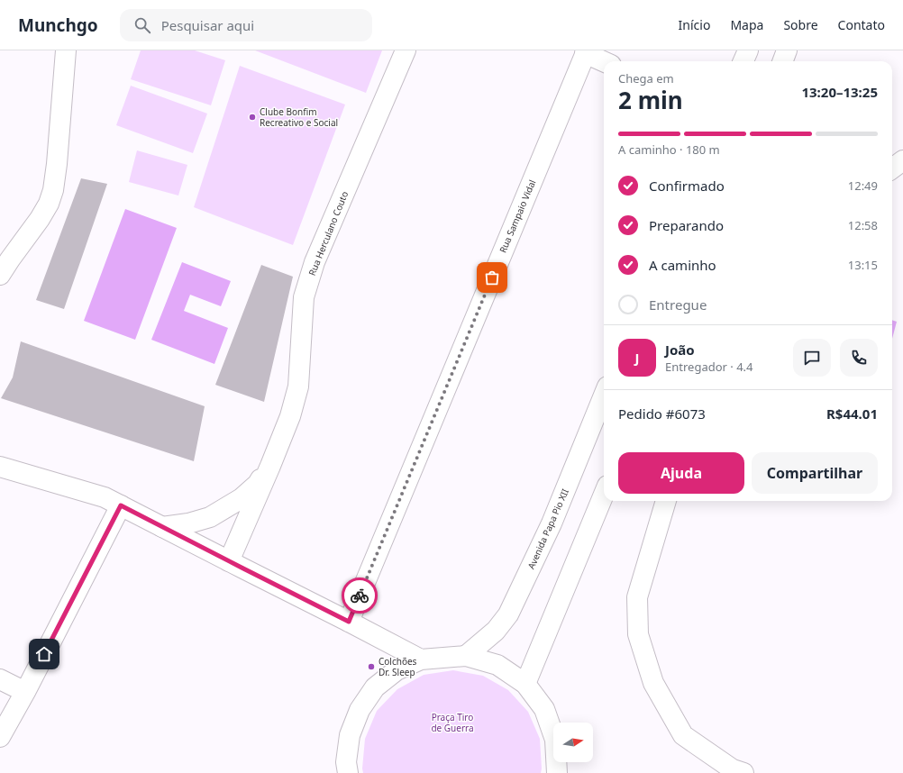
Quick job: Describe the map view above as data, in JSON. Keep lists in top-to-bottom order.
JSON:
{
  "streets": {
    "street": ["Rua Sampaio Vidal", "Rua Herculano Couto", "Avenida Papa Pio XII"]
  },
  "parks": ["Praça Tiro de Guerra"],
  "places": ["Clube Bonfim Recreativo e Social", "Colchões Dr. Sleep"],
  "north": "right",
  "page": {
    "header": "Munchgo",
    "search": "Pesquisar aqui",
    "nav": [
      "Início",
      "Mapa",
      "Sobre",
      "Contato"
    ],
    "heading": ["2 min", "Chega em", "13:20–13:25"],
    "panel": [
      "João",
      "Entregador · 4.4",
      "Pedido #6073",
      "R$44.01"
    ],
    "bar": "A caminho · 180 m",
    "list": [
      ["Confirmado", "12:49"],
      ["Preparando", "12:58"],
      ["A caminho", "13:15"],
      "Entregue"
    ],
    "round": "J",
    "buttons": ["Ajuda", "Compartilhar"]
  }
}
